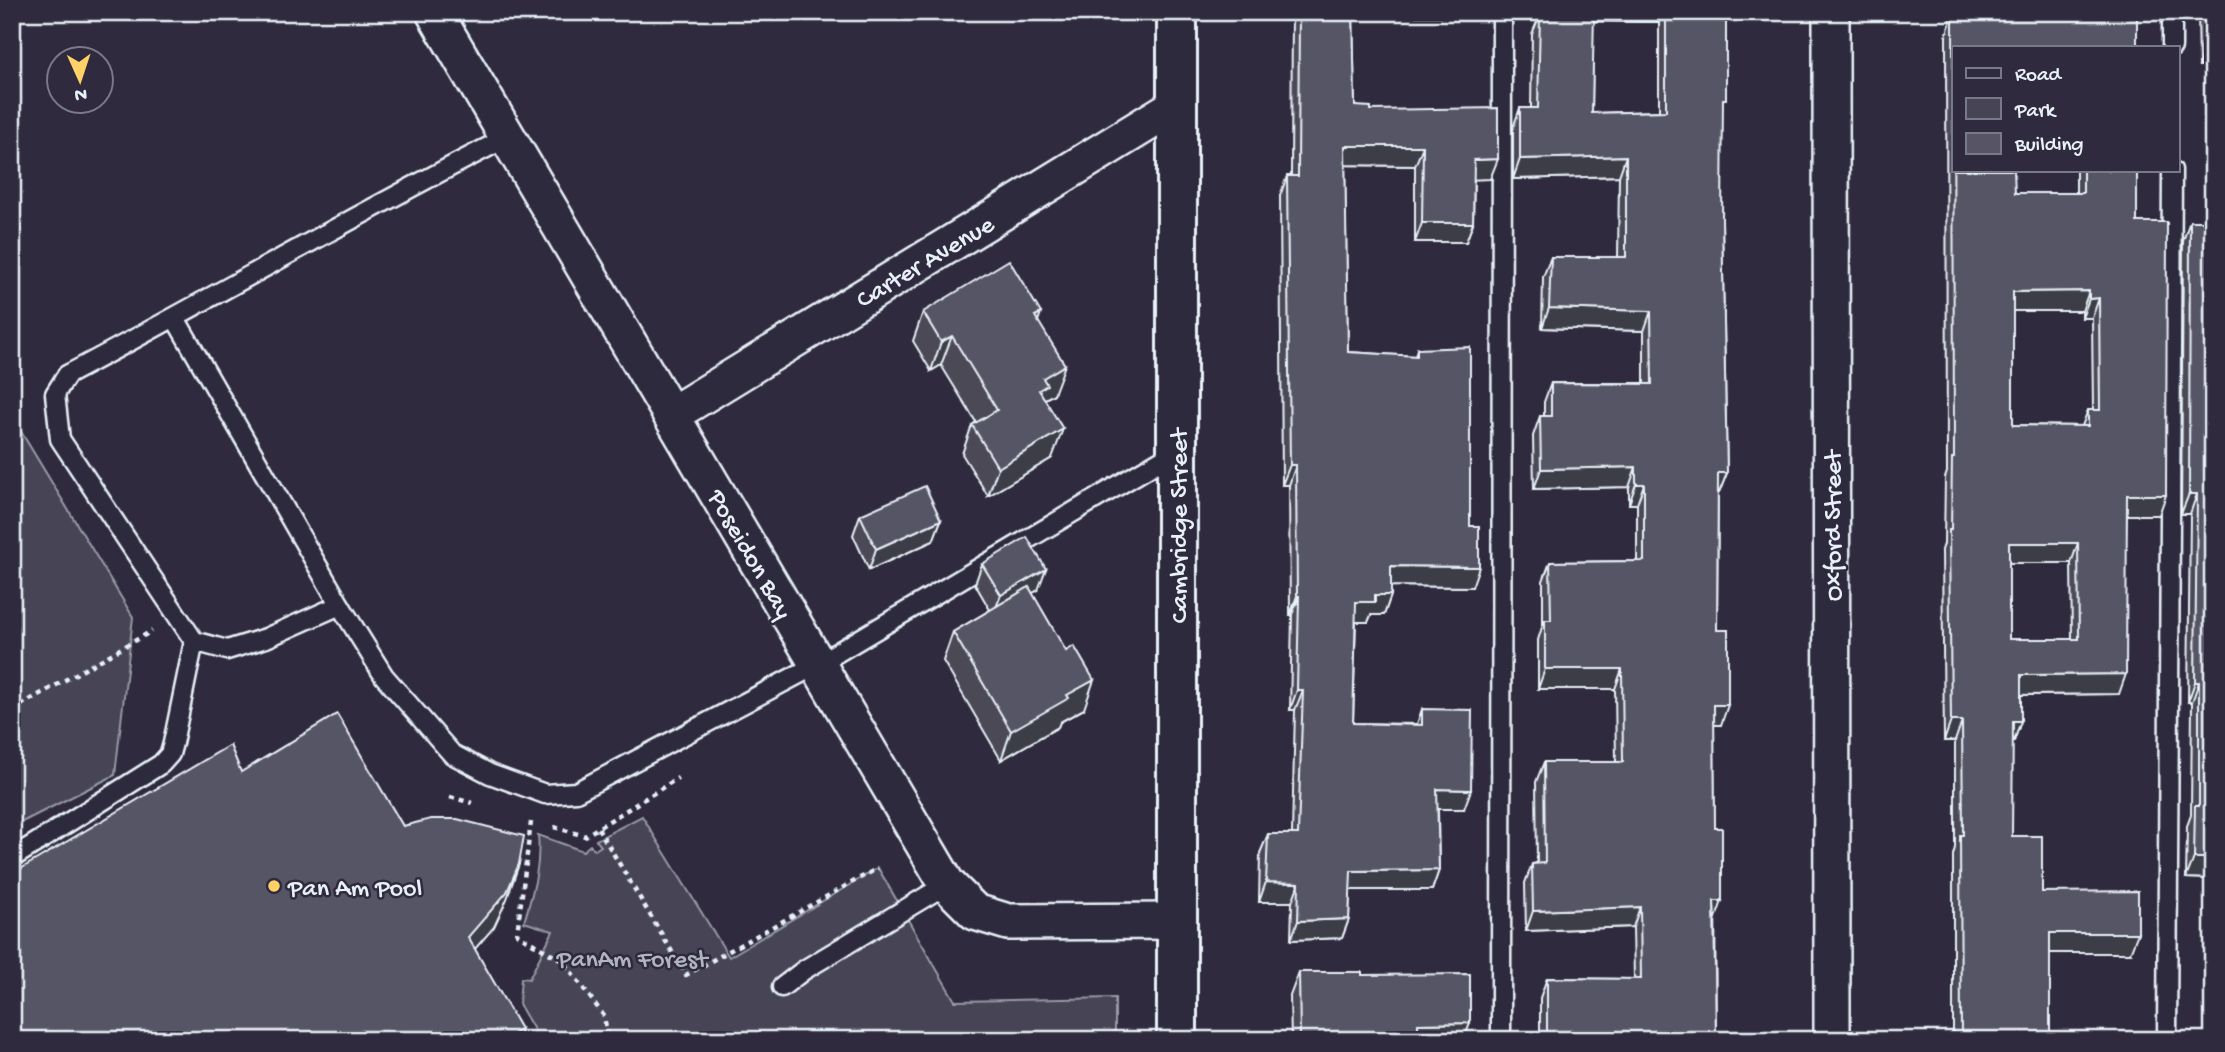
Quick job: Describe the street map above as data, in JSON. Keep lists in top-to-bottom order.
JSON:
{
  "streets": {
    "street": [
      "Carter Avenue",
      "Cambridge Street",
      "Oxford Street",
      "Poseidon Bay"
    ]
  },
  "crossings": [
    ["Carter Avenue", "Cambridge Street"],
    ["Carter Avenue", "Poseidon Bay"],
    ["Cambridge Street", "Poseidon Bay"]
  ],
  "parks": ["PanAm Forest"],
  "places": ["Pan Am Pool"],
  "legend": ["Road", "Park", "Building"],
  "north": "bottom"
}
